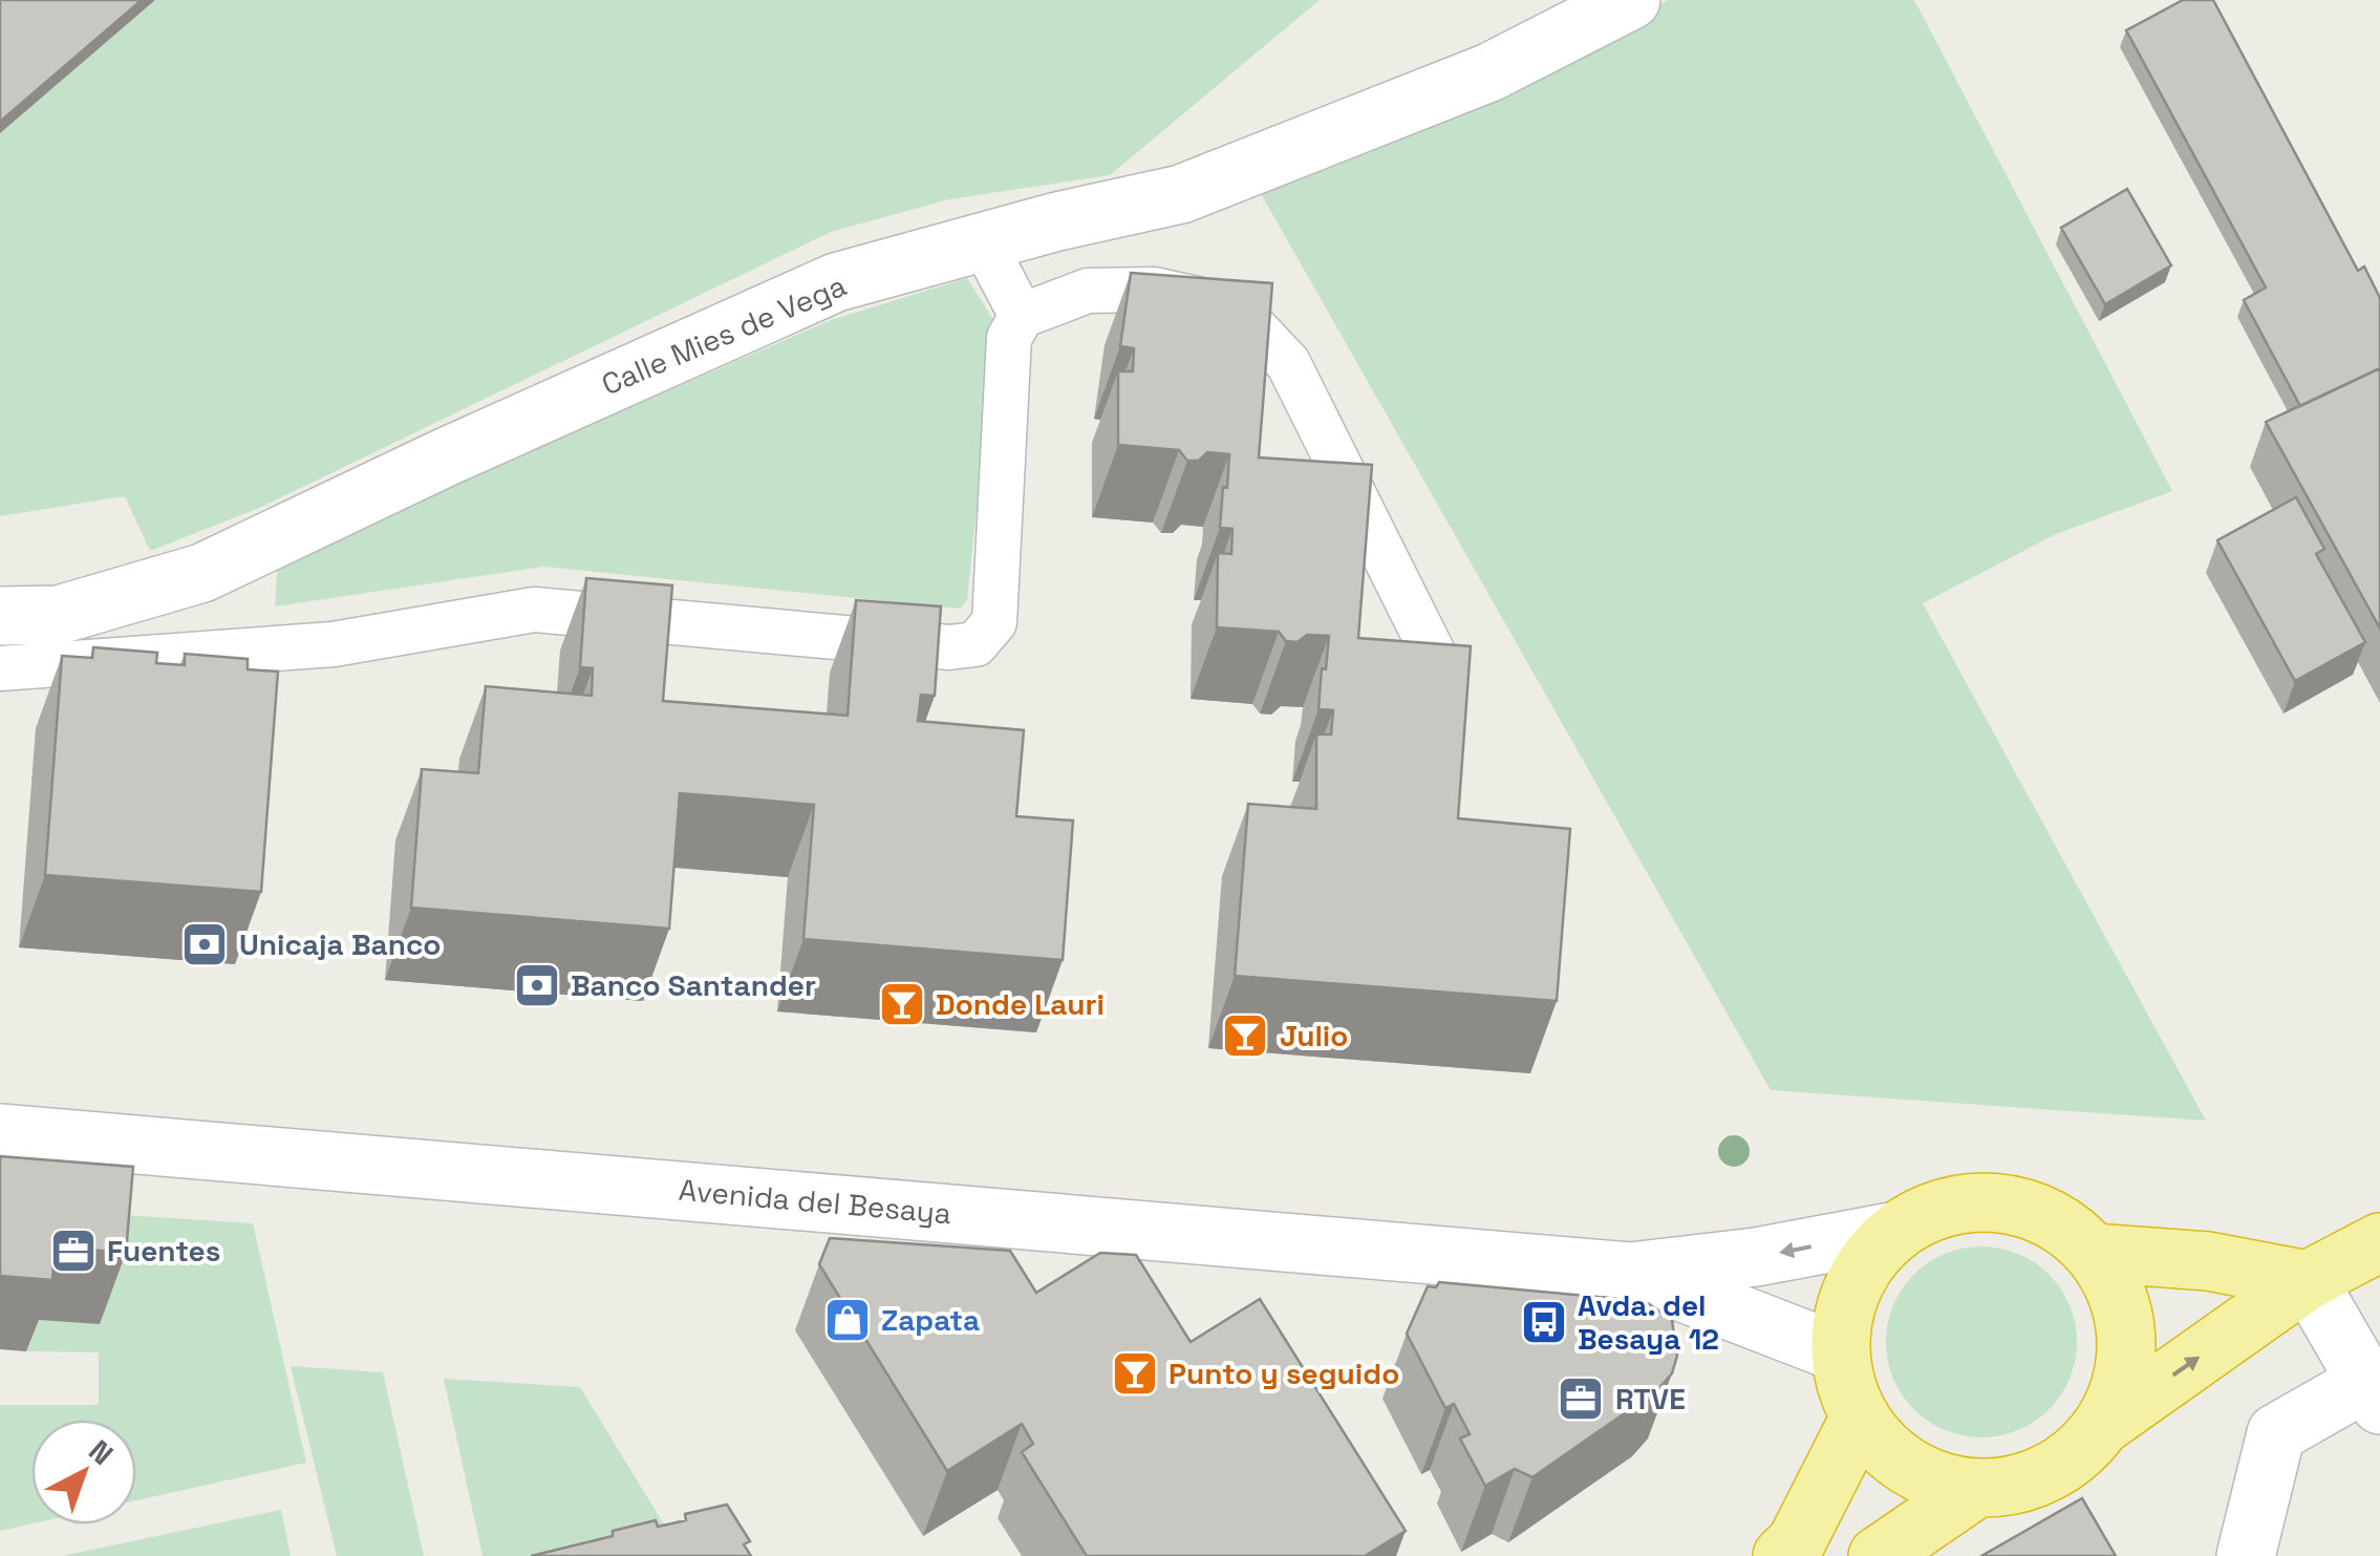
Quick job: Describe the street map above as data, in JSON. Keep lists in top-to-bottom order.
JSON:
{
  "streets": {
    "street": ["Calle Mies de Vega", "Avenida del Besaya"]
  },
  "places": {
    "bank": ["Unicaja Banco", "Banco Santander"],
    "bar": ["Donde Lauri", "Julio", "Punto y seguido"],
    "office": ["Fuentes", "RTVE"],
    "shop": ["Zapata"],
    "bus stop": ["Avda. del Besaya 12"]
  },
  "north": "top right"
}
